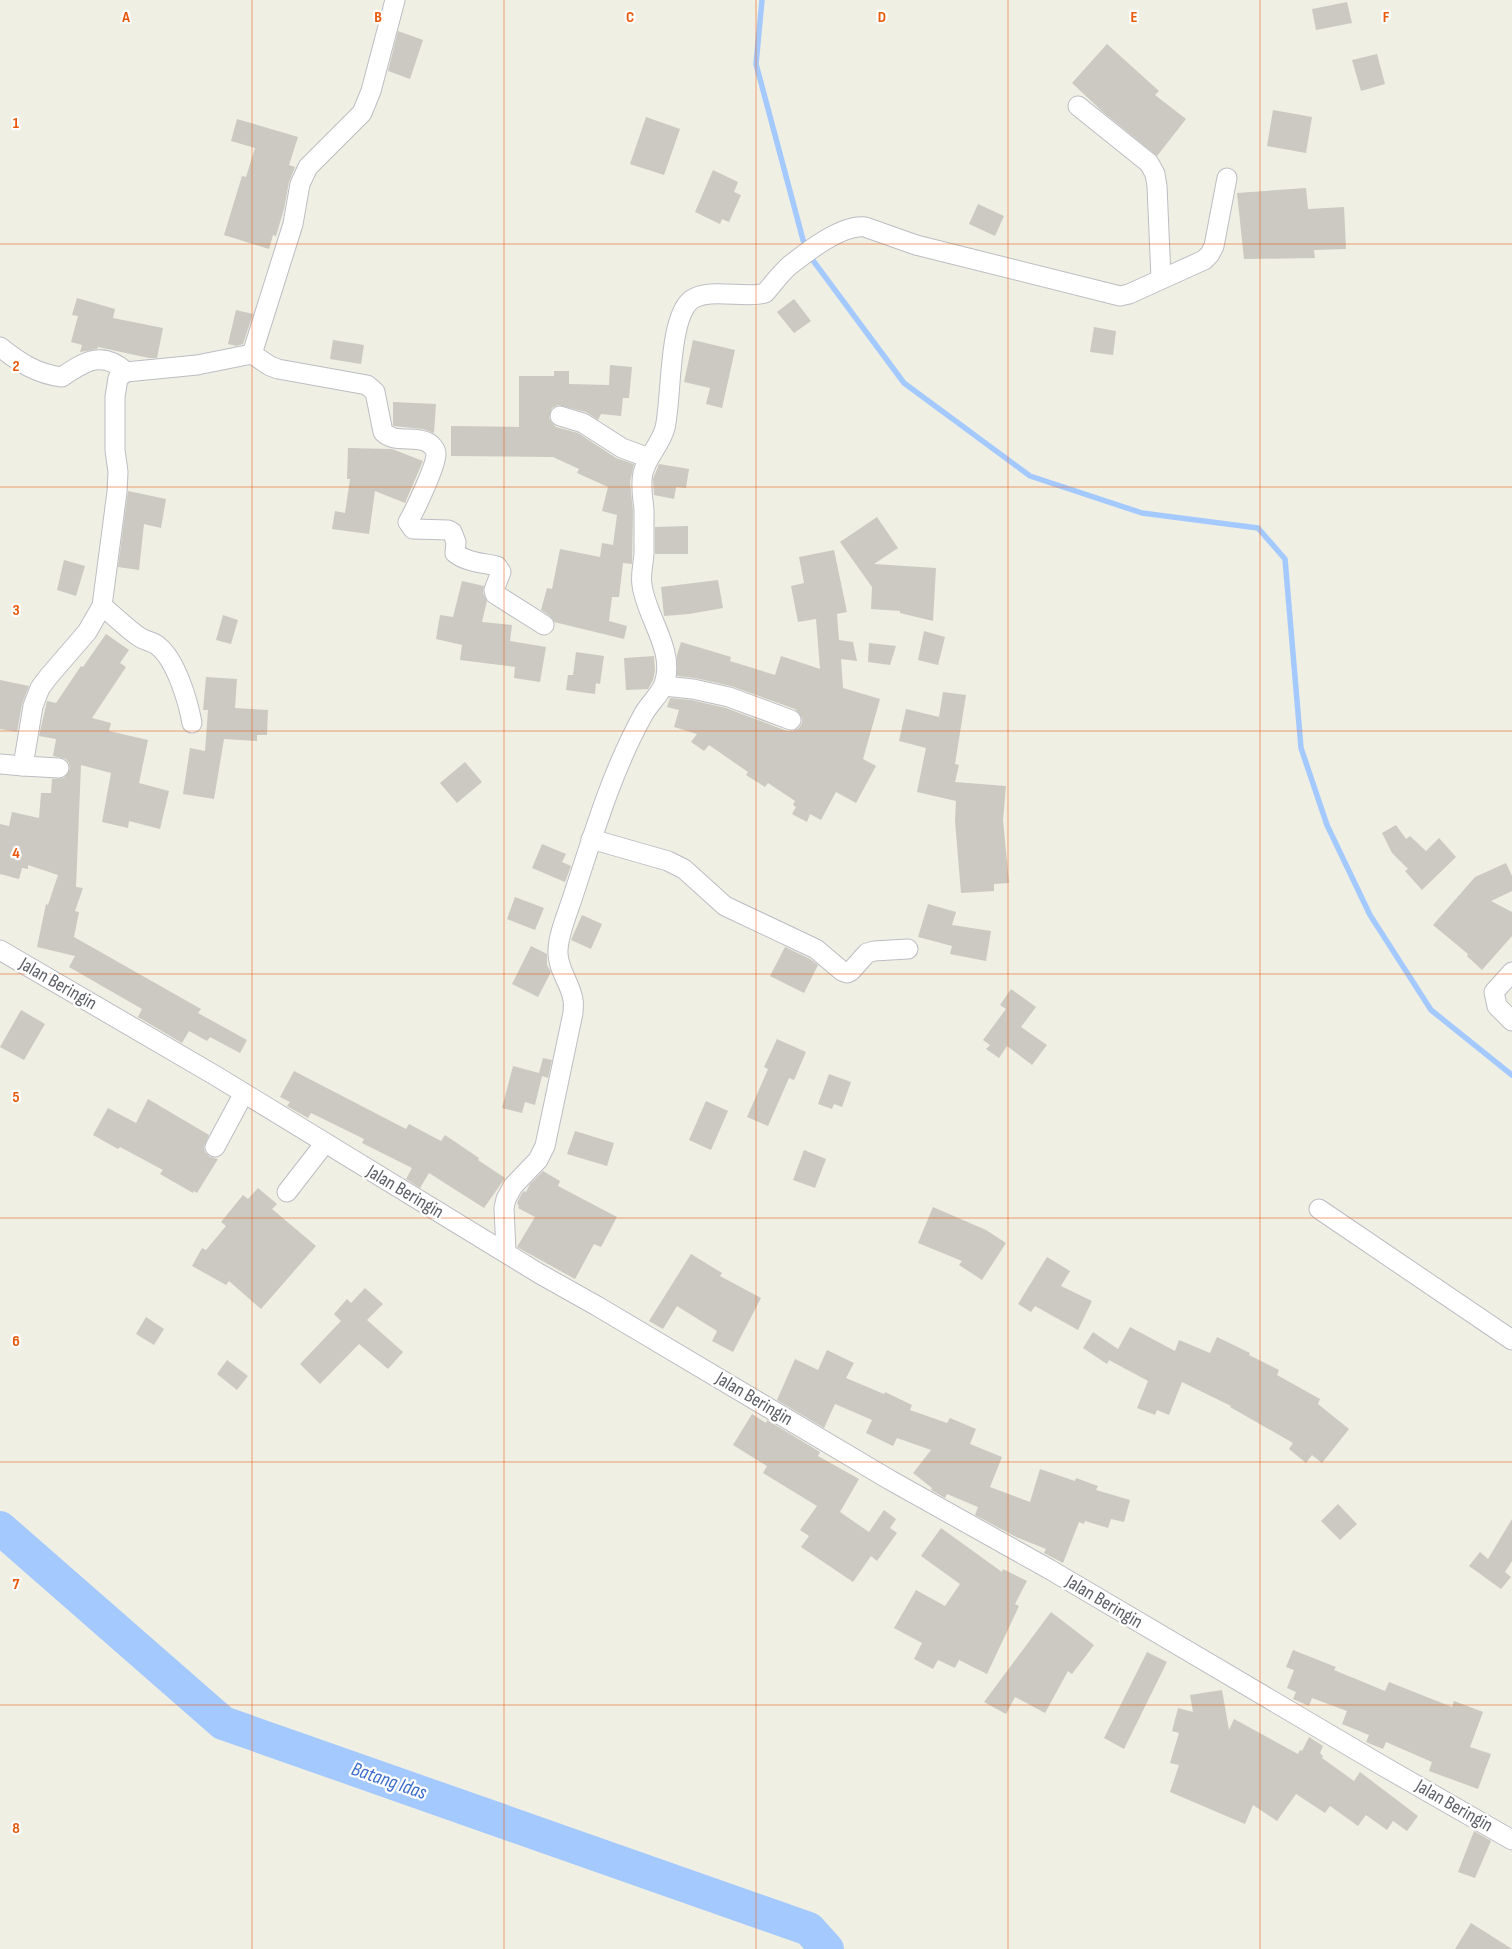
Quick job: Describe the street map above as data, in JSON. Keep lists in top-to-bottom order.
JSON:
{
  "streets": {
    "street": ["Jalan Beringin"]
  },
  "water": ["Batang Idas"],
  "grid": {
    "columns": [
      "A",
      "B",
      "C",
      "D",
      "E",
      "F"
    ],
    "rows": [
      "1",
      "2",
      "3",
      "4",
      "5",
      "6",
      "7",
      "8"
    ]
  }
}
